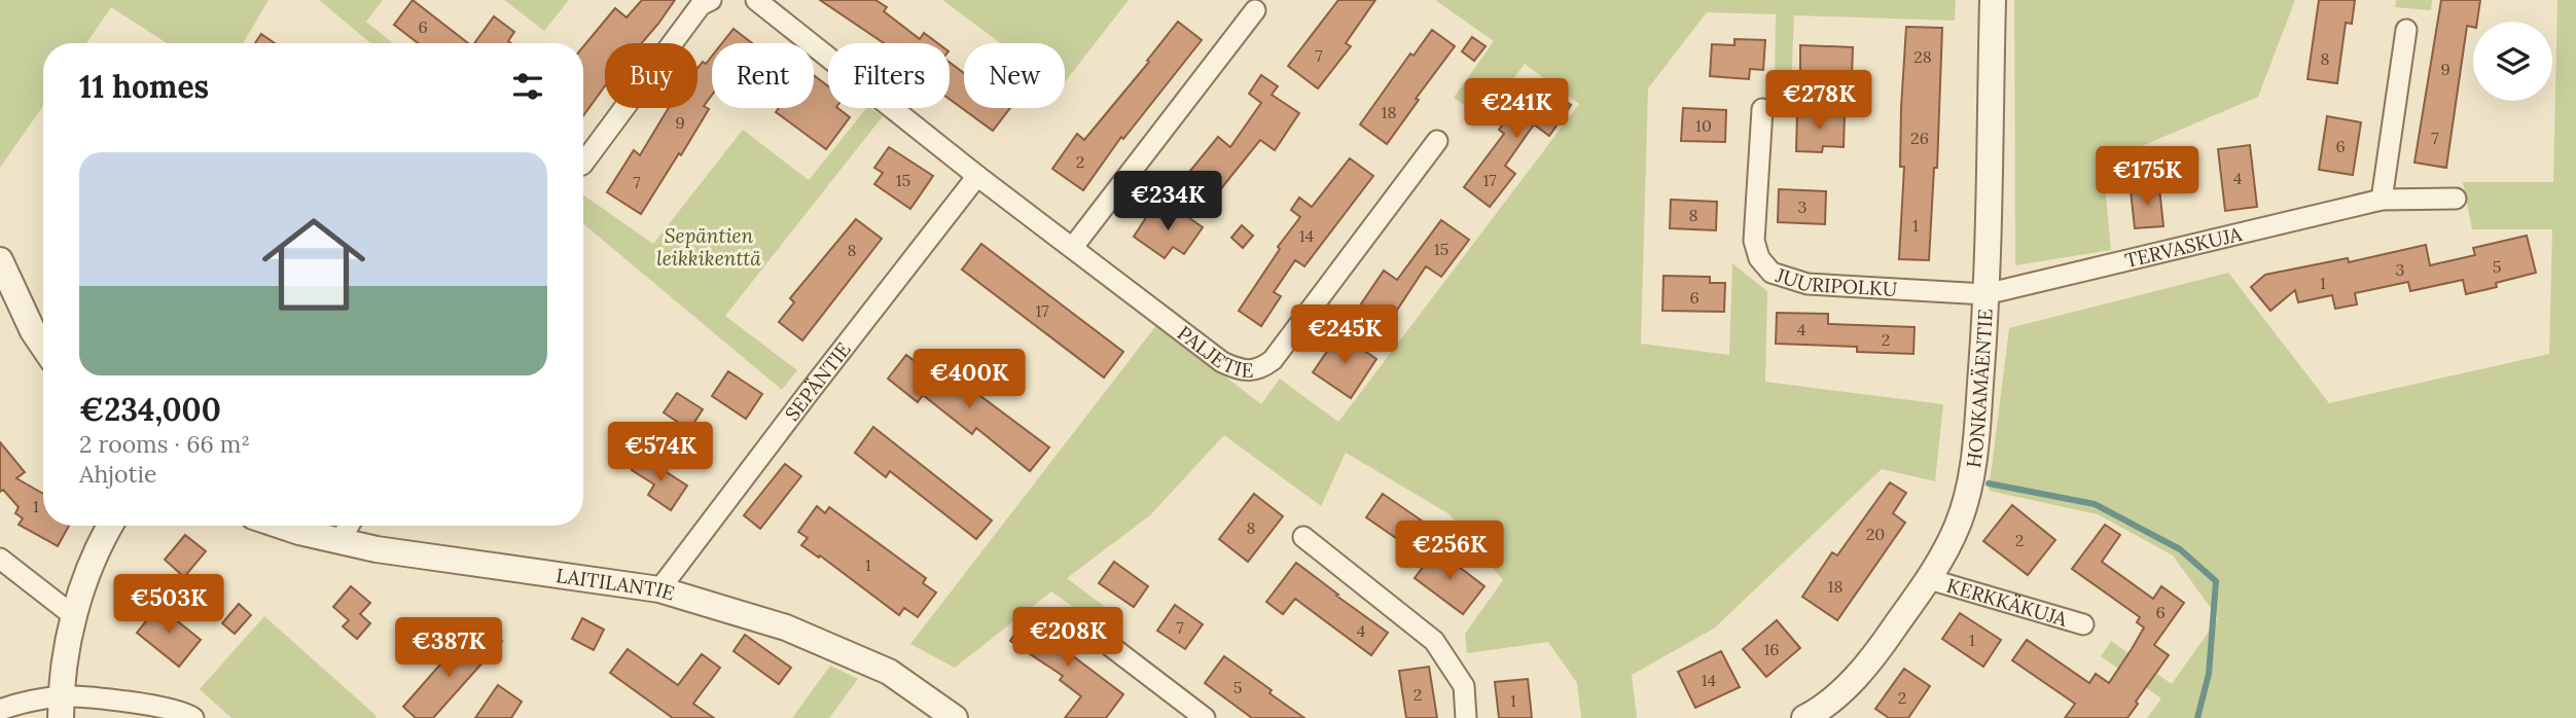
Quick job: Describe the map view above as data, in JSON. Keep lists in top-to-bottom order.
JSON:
{
  "streets": {
    "street": [
      "TERVASKUJA",
      "JUURIPOLKU",
      "PALJETIE",
      "SEPÄNTIE",
      "HONKAMÄENTIE",
      "LAITILANTIE",
      "KERKKÄKUJA"
    ]
  },
  "crossings": [
    ["TERVASKUJA", "JUURIPOLKU"],
    ["TERVASKUJA", "HONKAMÄENTIE"],
    ["JUURIPOLKU", "HONKAMÄENTIE"],
    ["PALJETIE", "SEPÄNTIE"],
    ["SEPÄNTIE", "LAITILANTIE"],
    ["HONKAMÄENTIE", "KERKKÄKUJA"]
  ],
  "parks": ["Sepäntien leikkikenttä"],
  "house_numbers": [
    "6",
    "7",
    "28",
    "8",
    "9",
    "18",
    "9",
    "10",
    "26",
    "7",
    "6",
    "2",
    "4",
    "15",
    "17",
    "7",
    "3",
    "8",
    "1",
    "14",
    "15",
    "8",
    "5",
    "3",
    "1",
    "6",
    "17",
    "4",
    "2",
    "1",
    "8",
    "20",
    "2",
    "1",
    "18",
    "6",
    "7",
    "4",
    "1",
    "16",
    "14",
    "5",
    "2",
    "2",
    "1"
  ],
  "page": {
    "chip": [
      "Buy",
      "Rent",
      "Filters",
      "New"
    ],
    "heading": "11 homes",
    "price": [
      "€278K",
      "€241K",
      "€175K",
      "€234K",
      "€245K",
      "€400K",
      "€574K",
      "€256K",
      "€503K",
      "€208K",
      "€387K"
    ],
    "list": [
      {
        "name": "€234,000",
        "note": "2 rooms · 66 m² · Ahjotie"
      }
    ]
  }
}
